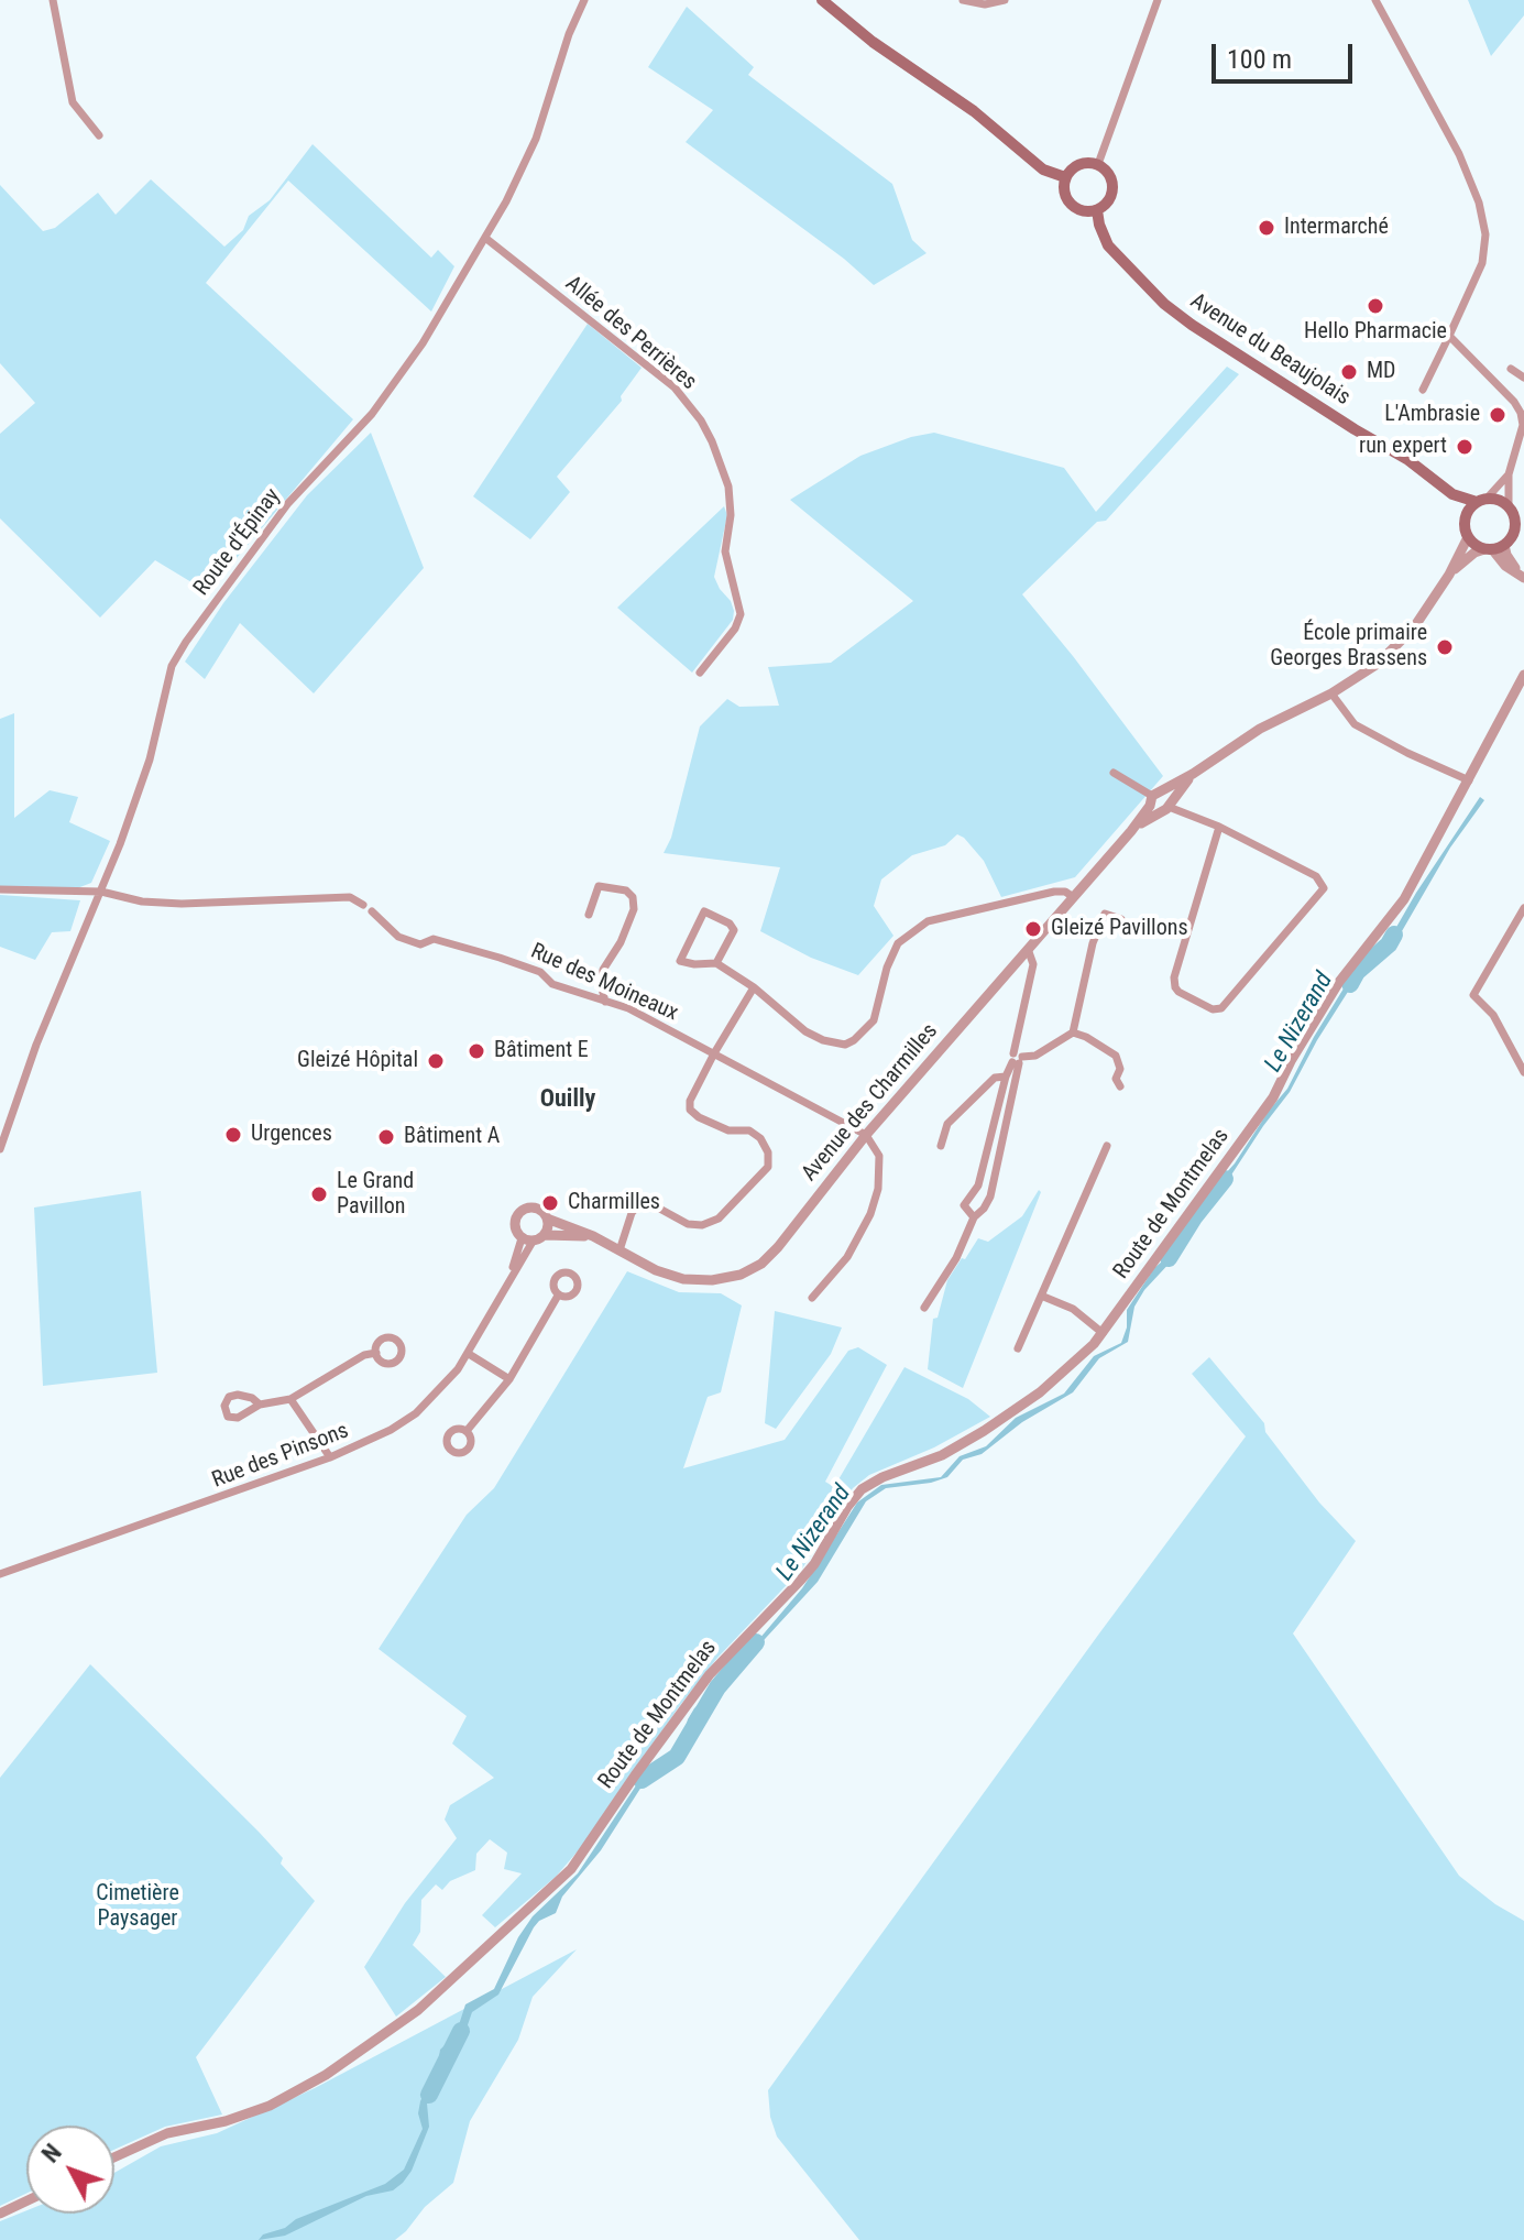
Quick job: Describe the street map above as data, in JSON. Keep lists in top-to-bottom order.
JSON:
{
  "streets": {
    "main road": ["Avenue du Beaujolais"],
    "street": [
      "Allée des Perrières",
      "Route d'Épinay",
      "Rue des Moineaux",
      "Avenue des Charmilles",
      "Route de Montmelas",
      "Rue des Pinsons"
    ]
  },
  "crossings": [
    ["Allée des Perrières", "Route d'Épinay"],
    ["Avenue du Beaujolais", "Avenue des Charmilles"],
    ["Rue des Moineaux", "Avenue des Charmilles"],
    ["Avenue des Charmilles", "Rue des Pinsons"]
  ],
  "districts": ["Ouilly"],
  "water": ["Le Nizerand"],
  "parks": ["Cimetière Paysager"],
  "places": [
    "Intermarché",
    "Hello Pharmacie",
    "MD",
    "L'Ambrasie",
    "run expert",
    "École primaire Georges Brassens",
    "Gleizé Pavillons",
    "Bâtiment E",
    "Gleizé Hôpital",
    "Urgences",
    "Bâtiment A",
    "Le Grand Pavillon",
    "Charmilles"
  ],
  "scale_bar": "100 m",
  "north": "top left"
}
